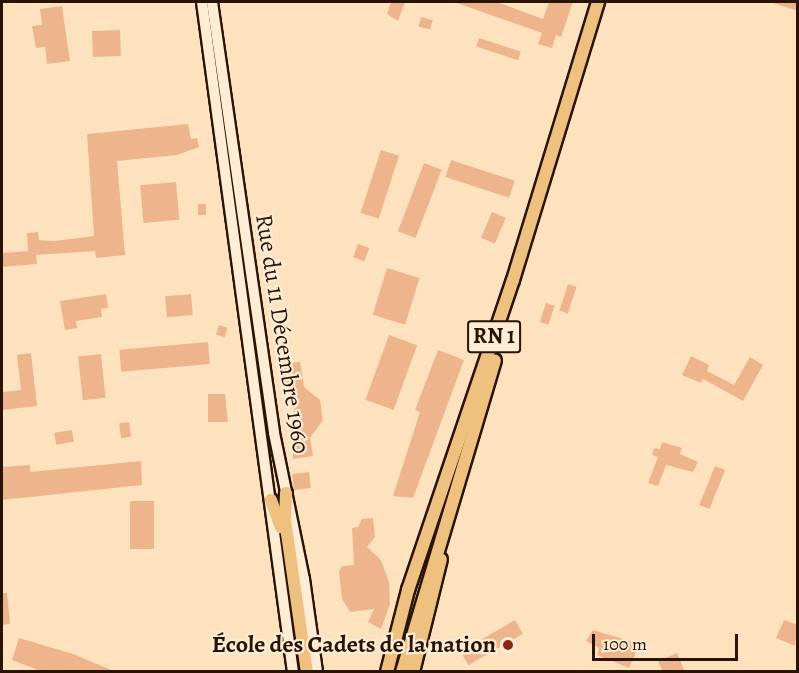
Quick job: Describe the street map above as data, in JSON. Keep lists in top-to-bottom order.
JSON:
{
  "streets": {
    "main road": ["Rue du 11 Décembre 1960", "RN 1"]
  },
  "places": ["École des Cadets de la nation"],
  "scale_bar": "100 m"
}
